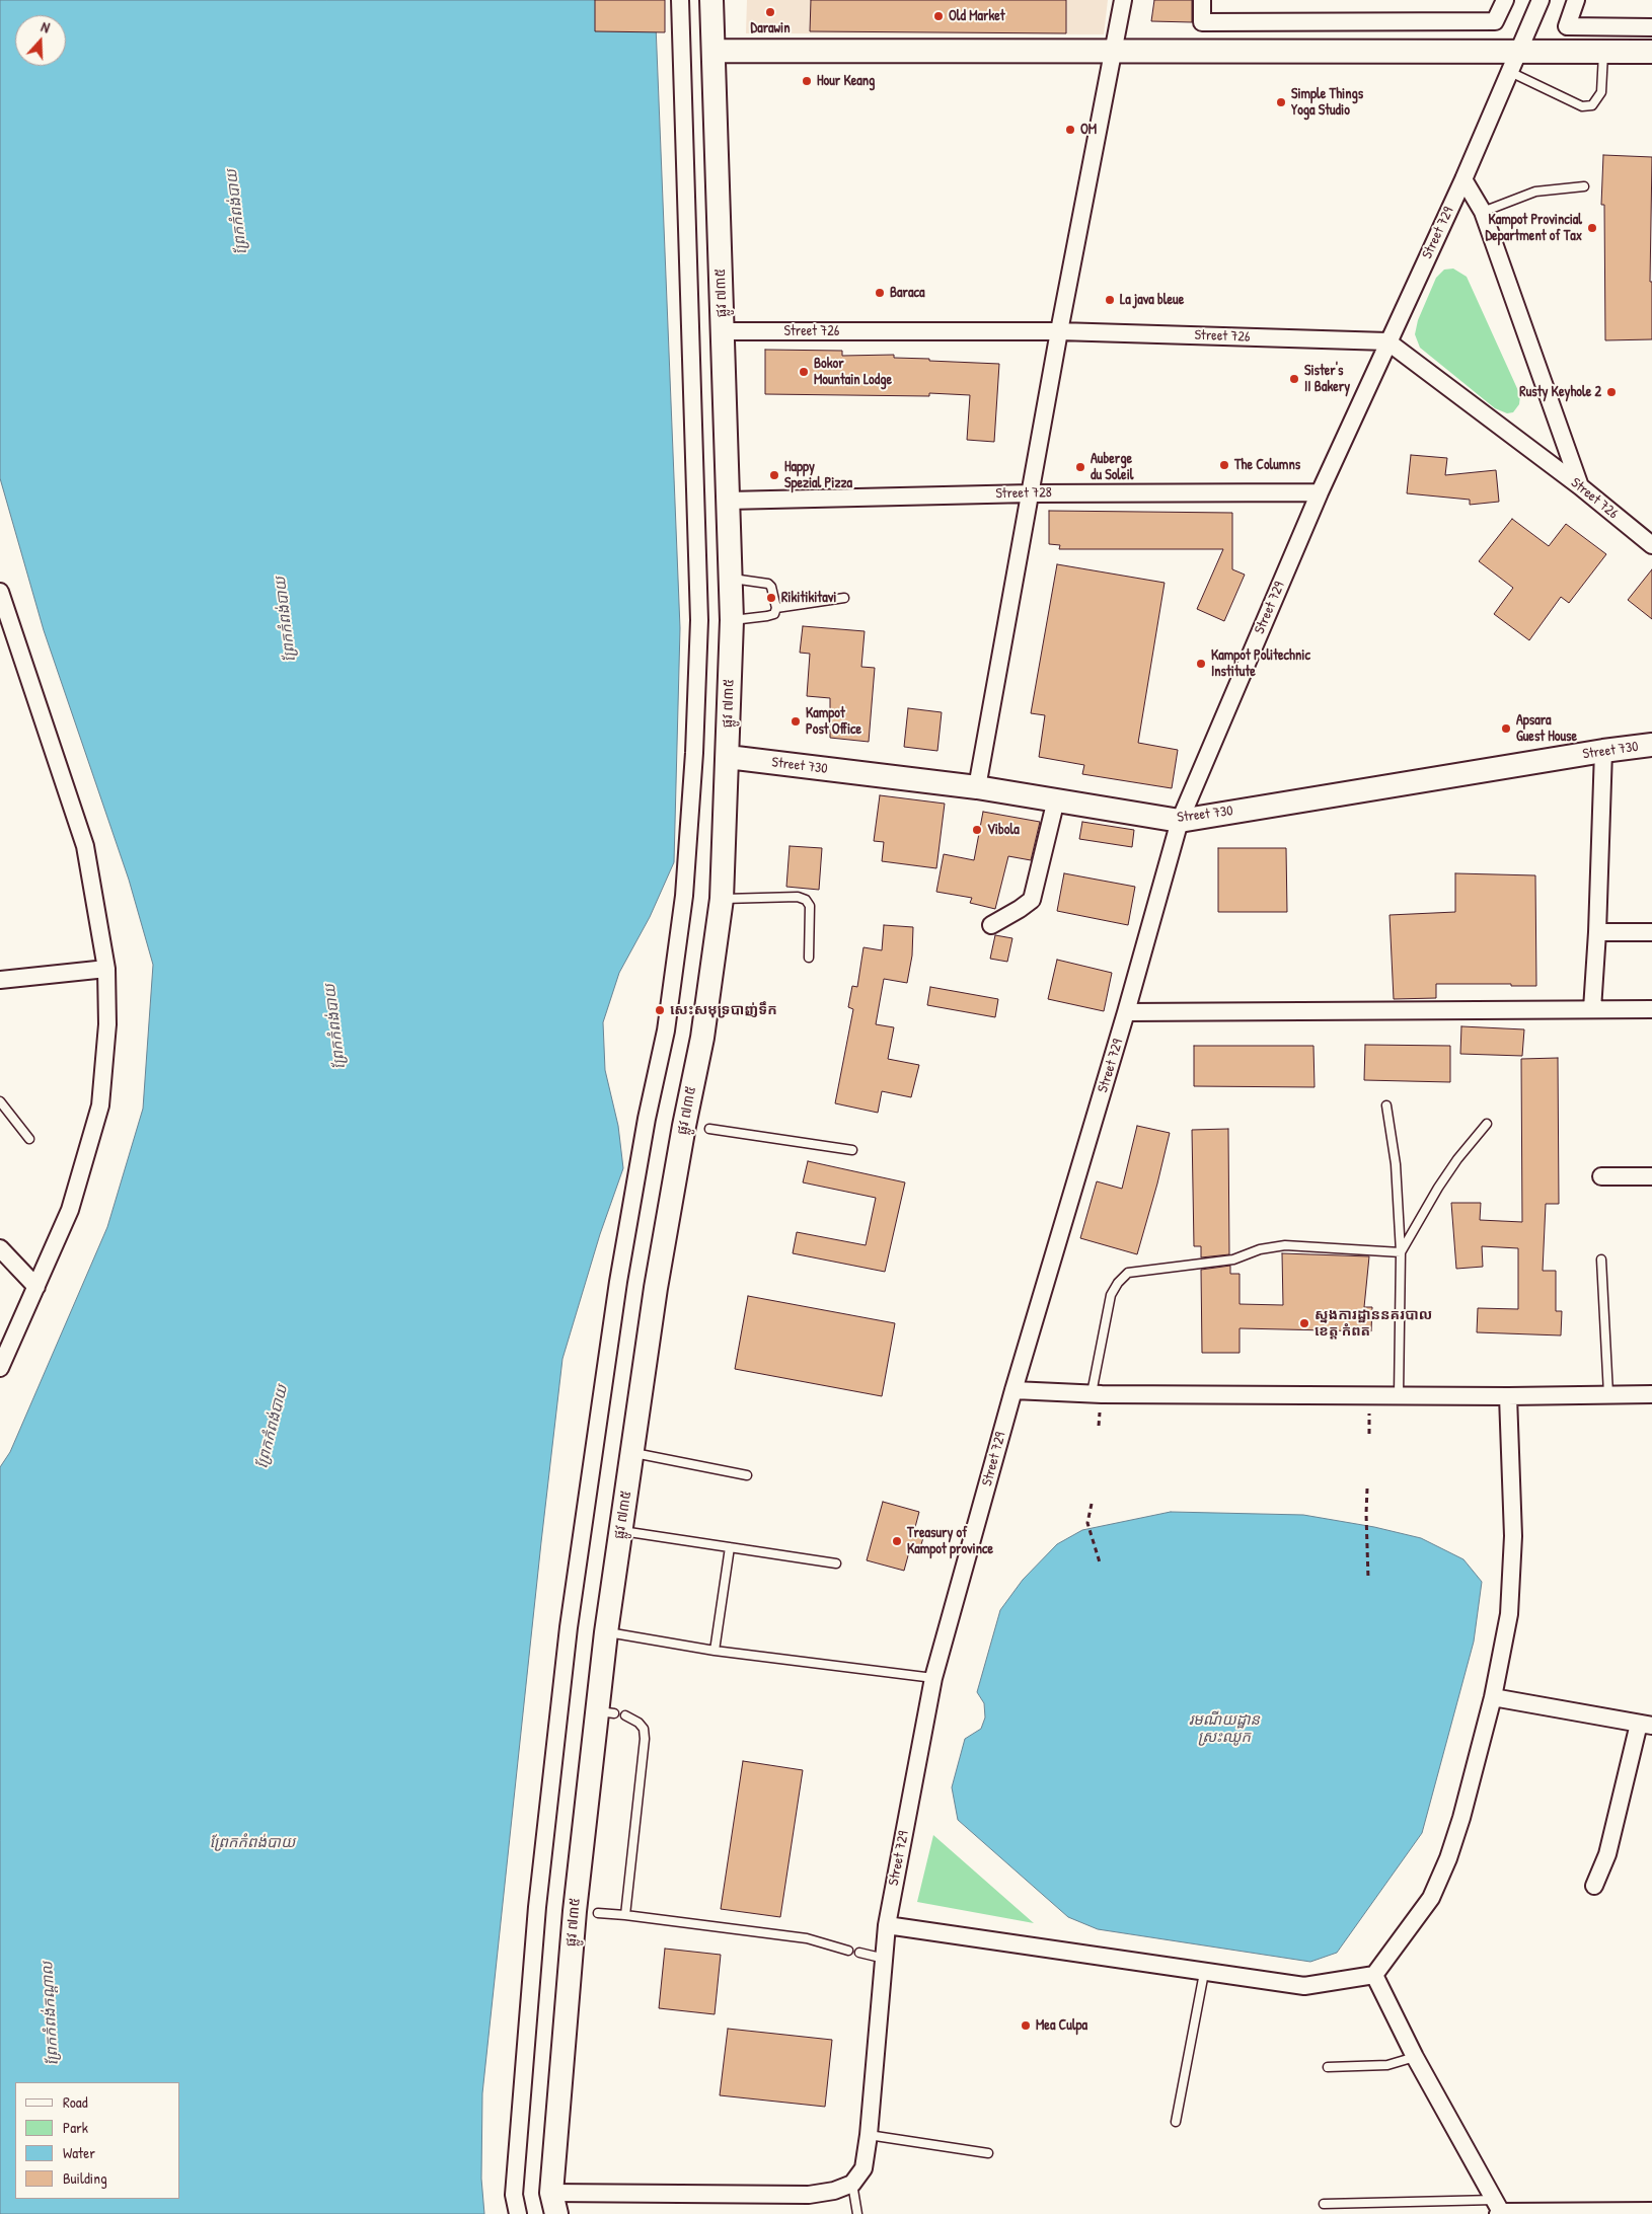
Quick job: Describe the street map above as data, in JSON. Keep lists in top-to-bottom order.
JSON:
{
  "streets": {
    "street": [
      "Street 729",
      "ផ្លូវ ៧៣៥",
      "Street 726",
      "Street 728",
      "Street 730"
    ]
  },
  "crossings": [
    ["Street 729", "Street 726"],
    ["Street 729", "Street 728"],
    ["Street 729", "Street 730"],
    ["ផ្លូវ ៧៣៥", "Street 726"],
    ["ផ្លូវ ៧៣៥", "Street 728"],
    ["ផ្លូវ ៧៣៥", "Street 730"]
  ],
  "water": ["ព្រែកកំពង់បាយ", "រមណីយដ្ឋាន ស្រះឈូក", "ព្រែកកំពង់កណ្តាល"],
  "places": [
    "Darawin",
    "Old Market",
    "Hour Keang",
    "Simple Things Yoga Studio",
    "OM",
    "Kampot Provincial Department of Tax",
    "Baraca",
    "La java bleue",
    "Bokor Mountain Lodge",
    "Sister's II Bakery",
    "Rusty Keyhole 2",
    "The Columns",
    "Auberge du Soleil",
    "Happy Spezial Pizza",
    "Rikitikitavi",
    "Kampot Politechnic Institute",
    "Kampot Post Office",
    "Apsara Guest House",
    "Vibola",
    "សេះសមុទ្របាញ់ទឹក",
    "ស្នងការដ្ឋាននគរបាល ខេត្ត កំពត",
    "Treasury of Kampot province",
    "Mea Culpa"
  ],
  "legend": [
    "Road",
    "Park",
    "Water",
    "Building"
  ],
  "north": "top"
}
